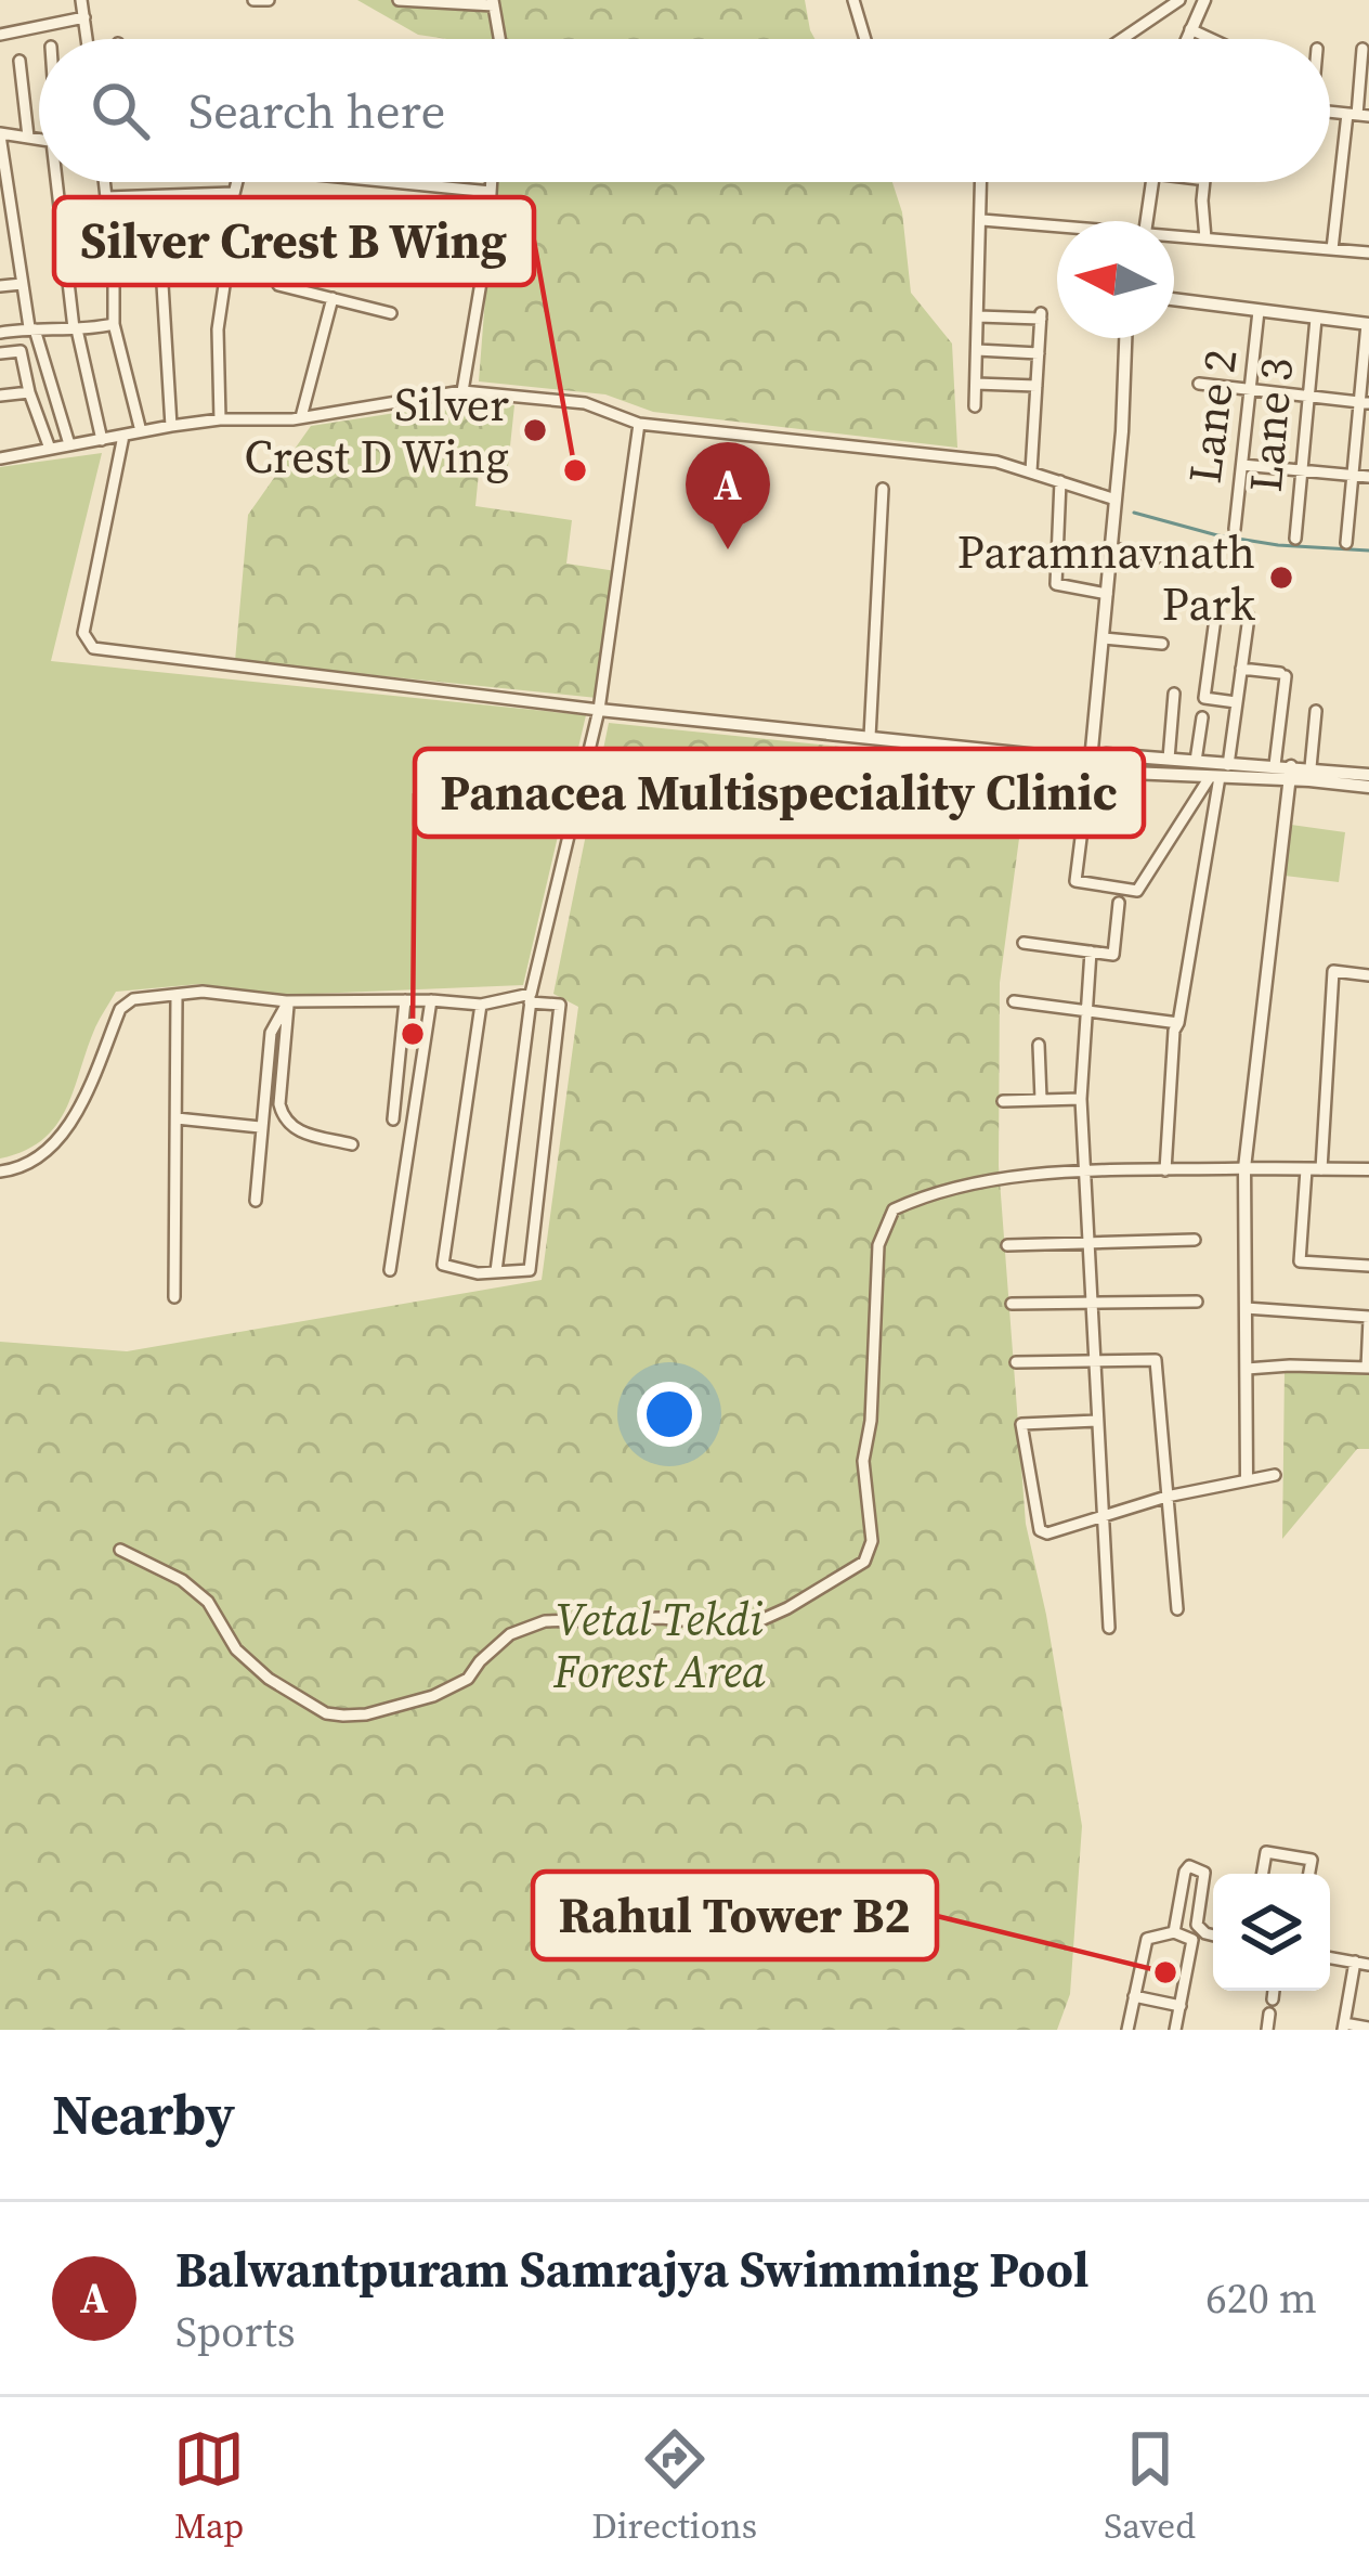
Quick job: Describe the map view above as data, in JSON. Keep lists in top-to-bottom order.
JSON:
{
  "streets": {
    "street": ["Lane 2", "Lane 3"]
  },
  "parks": ["Vetal Tekdi Forest Area"],
  "places": [
    "Silver Crest D Wing",
    "Silver Crest B Wing",
    "Paramnavnath Park",
    "Panacea Multispeciality Clinic",
    "Rahul Tower B2"
  ],
  "north": "left",
  "page": {
    "search": "Search here",
    "pins": "A",
    "heading": "Nearby",
    "list": [
      {
        "mark": "A",
        "name": "Balwantpuram Samrajya Swimming Pool",
        "note": "Sports",
        "value": "620 m"
      }
    ],
    "nav": ["Map", "Directions", "Saved"]
  }
}
